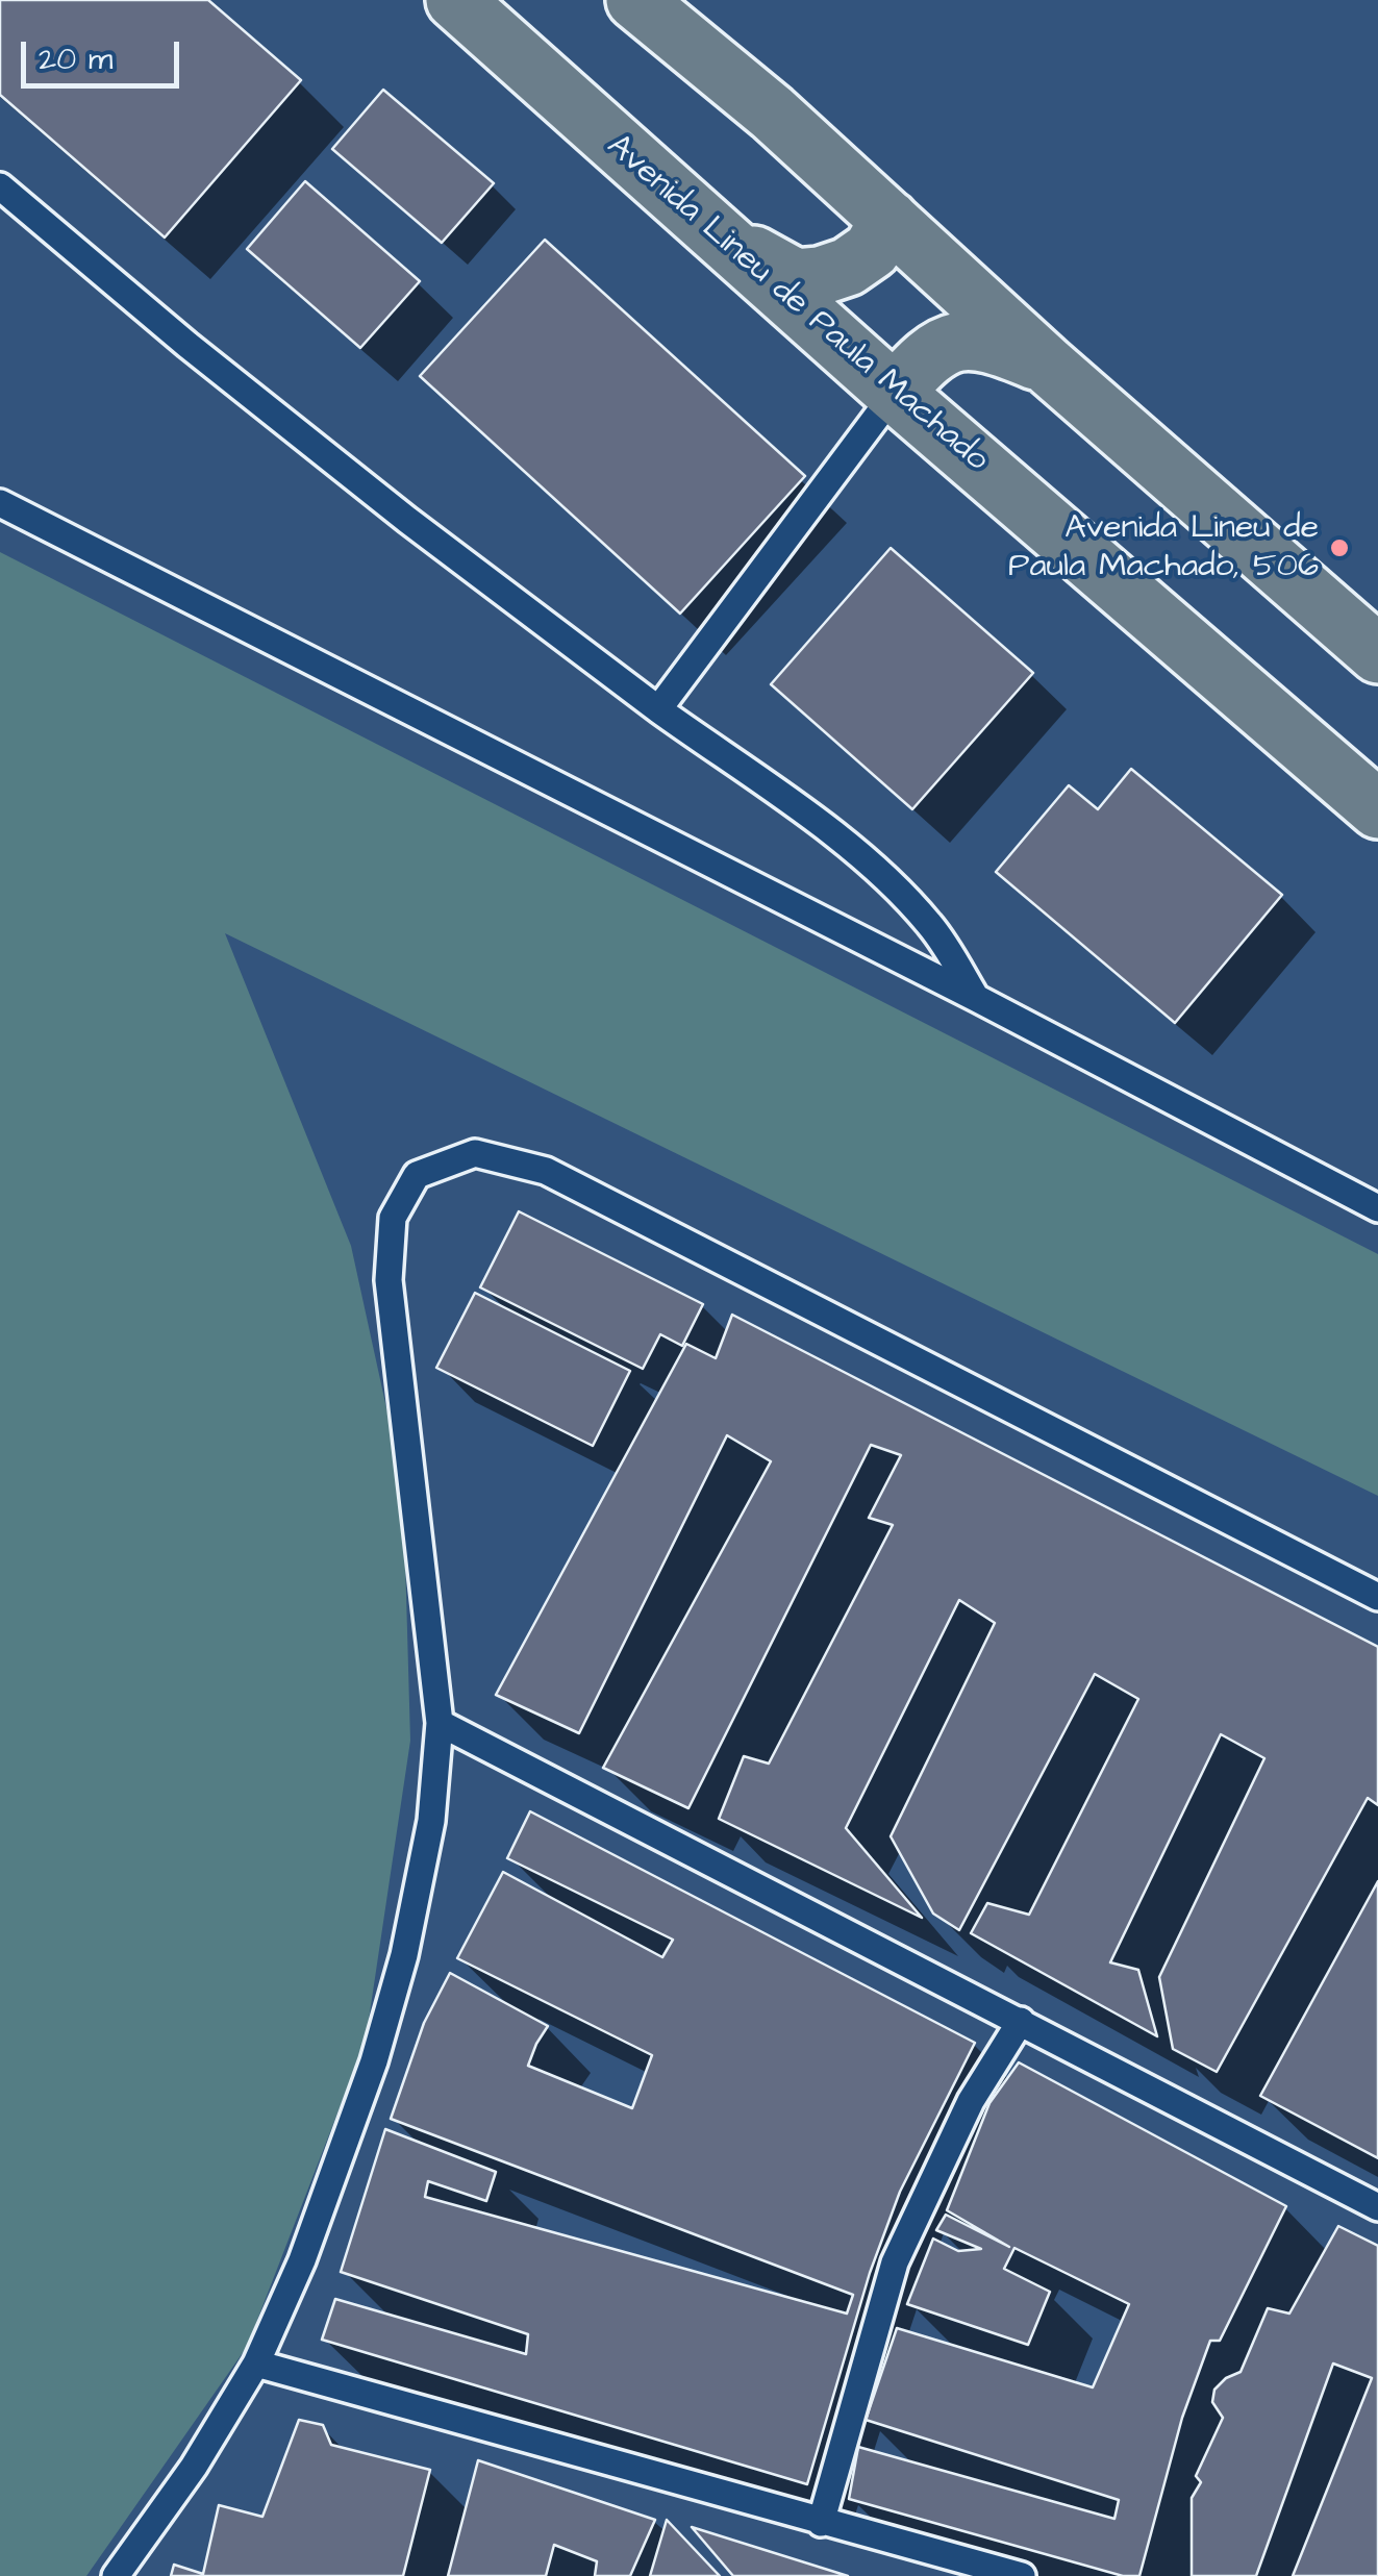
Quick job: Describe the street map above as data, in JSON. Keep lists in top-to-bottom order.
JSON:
{
  "streets": {
    "highway": ["Avenida Lineu de Paula Machado"]
  },
  "places": ["Avenida Lineu de Paula Machado, 506"],
  "scale_bar": "20 m"
}
